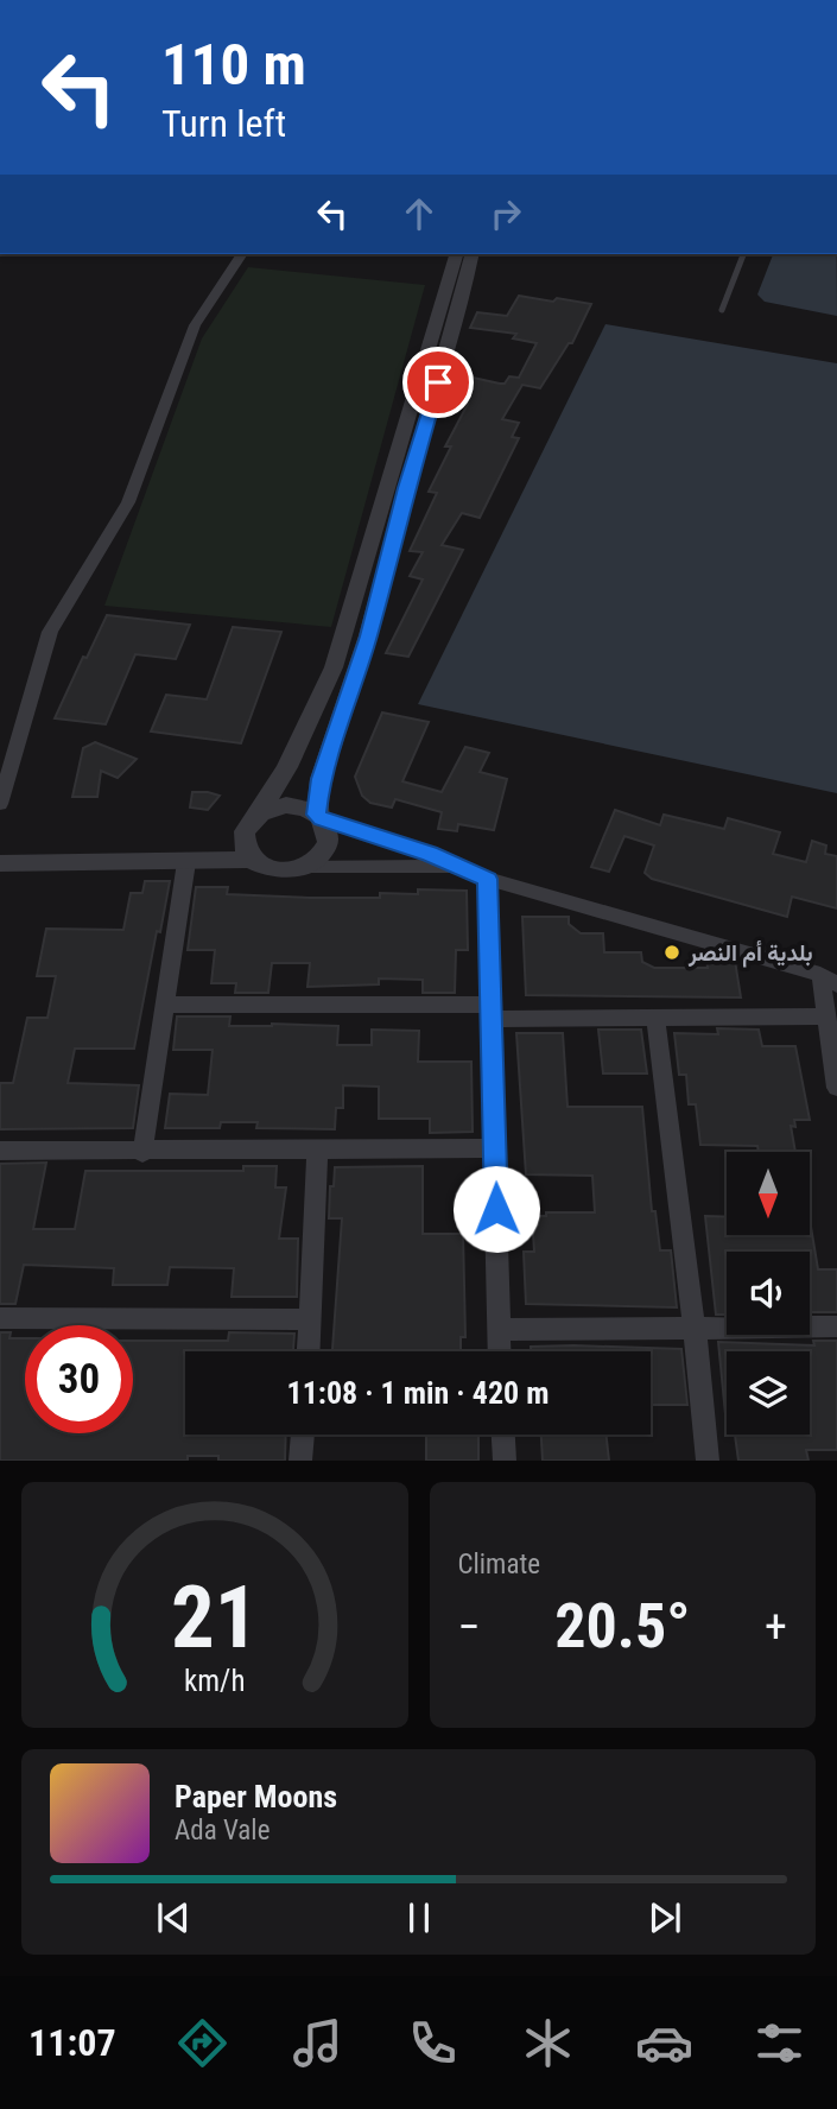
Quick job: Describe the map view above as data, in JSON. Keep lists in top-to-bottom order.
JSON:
{
  "places": ["بلدية أم النصر"],
  "north": "bottom",
  "page": {
    "turn": ["110 m", "Turn left"],
    "limit": "30",
    "trip": "11:08 · 1 min · 420 m",
    "tile": "Climate",
    "heat": ["−", "20.5°", "+"],
    "song": ["Paper Moons", "Ada Vale"],
    "tabs": "11:07",
    "gauge": ["21", "km/h"]
  }
}
